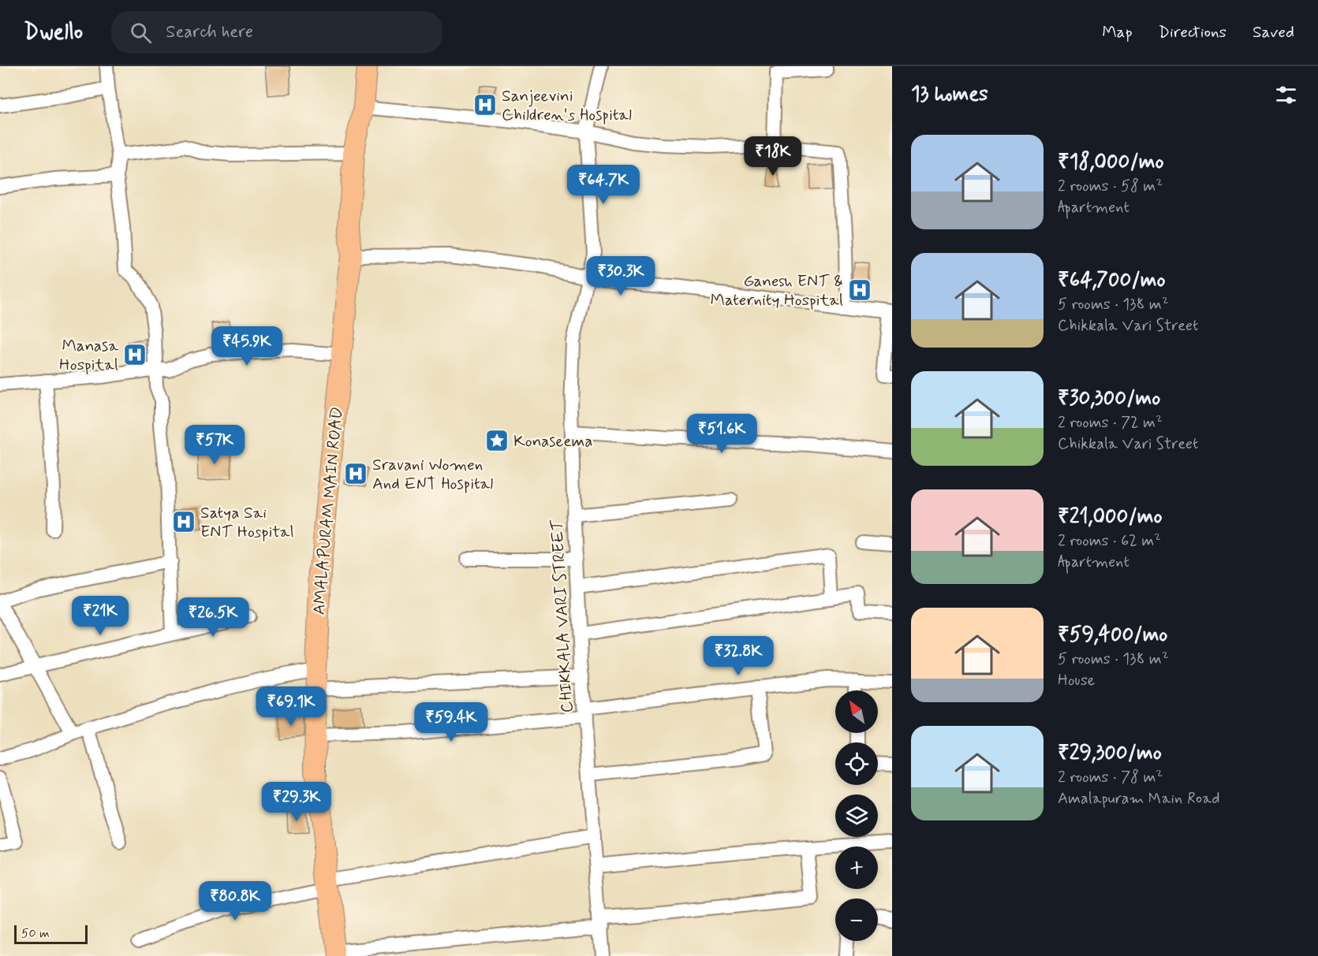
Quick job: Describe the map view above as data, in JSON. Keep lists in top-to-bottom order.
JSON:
{
  "streets": {
    "highway": ["AMALAPURAM MAIN ROAD"],
    "street": ["CHIKKALA VARI STREET"]
  },
  "places": {
    "hospital": [
      "Sanjeevini Children's Hospital",
      "Ganesh ENT & Maternity Hospital",
      "Manasa Hospital",
      "Sravani Women And ENT Hospital",
      "Satya Sai ENT Hospital"
    ],
    "place": ["Konaseema"]
  },
  "scale_bar": "50 m",
  "north": "top left",
  "page": {
    "header": "Dwello",
    "search": "Search here",
    "nav": ["Map", "Directions", "Saved"],
    "heading": "13 homes",
    "list": [
      {
        "name": "₹18,000/mo",
        "note": "2 rooms · 58 m² · Apartment"
      },
      {
        "name": "₹64,700/mo",
        "note": "5 rooms · 138 m² · Chikkala Vari Street"
      },
      {
        "name": "₹30,300/mo",
        "note": "2 rooms · 72 m² · Chikkala Vari Street"
      },
      {
        "name": "₹21,000/mo",
        "note": "2 rooms · 62 m² · Apartment"
      },
      {
        "name": "₹59,400/mo",
        "note": "5 rooms · 138 m² · House"
      },
      {
        "name": "₹29,300/mo",
        "note": "2 rooms · 78 m² · Amalapuram Main Road"
      }
    ],
    "price": [
      "₹18K",
      "₹64.7K",
      "₹30.3K",
      "₹45.9K",
      "₹51.6K",
      "₹57K",
      "₹21K",
      "₹26.5K",
      "₹32.8K",
      "₹69.1K",
      "₹59.4K",
      "₹29.3K",
      "₹80.8K"
    ],
    "map_buttons": ["+", "−"],
    "scale": "50 m"
  }
}
